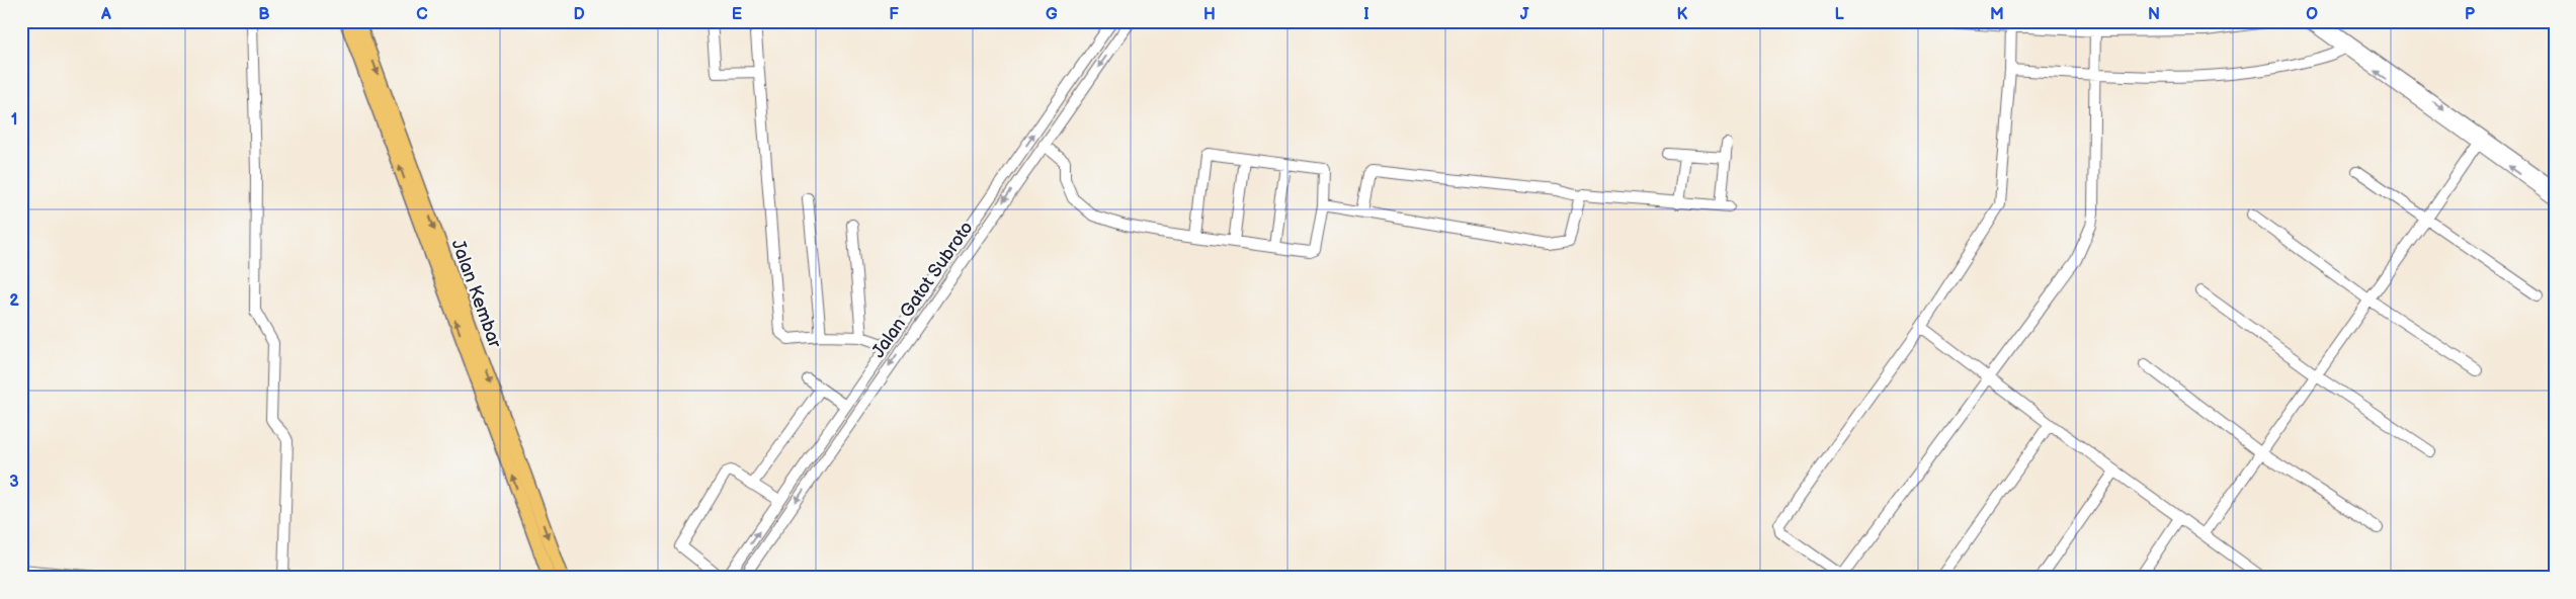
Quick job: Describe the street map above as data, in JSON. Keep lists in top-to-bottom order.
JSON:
{
  "streets": {
    "main road": ["Jalan Kembar"],
    "street": ["Jalan Gatot Subroto"]
  },
  "grid": {
    "columns": [
      "A",
      "B",
      "C",
      "D",
      "E",
      "F",
      "G",
      "H",
      "I",
      "J",
      "K",
      "L",
      "M",
      "N",
      "O",
      "P"
    ],
    "rows": ["1", "2", "3"]
  }
}
